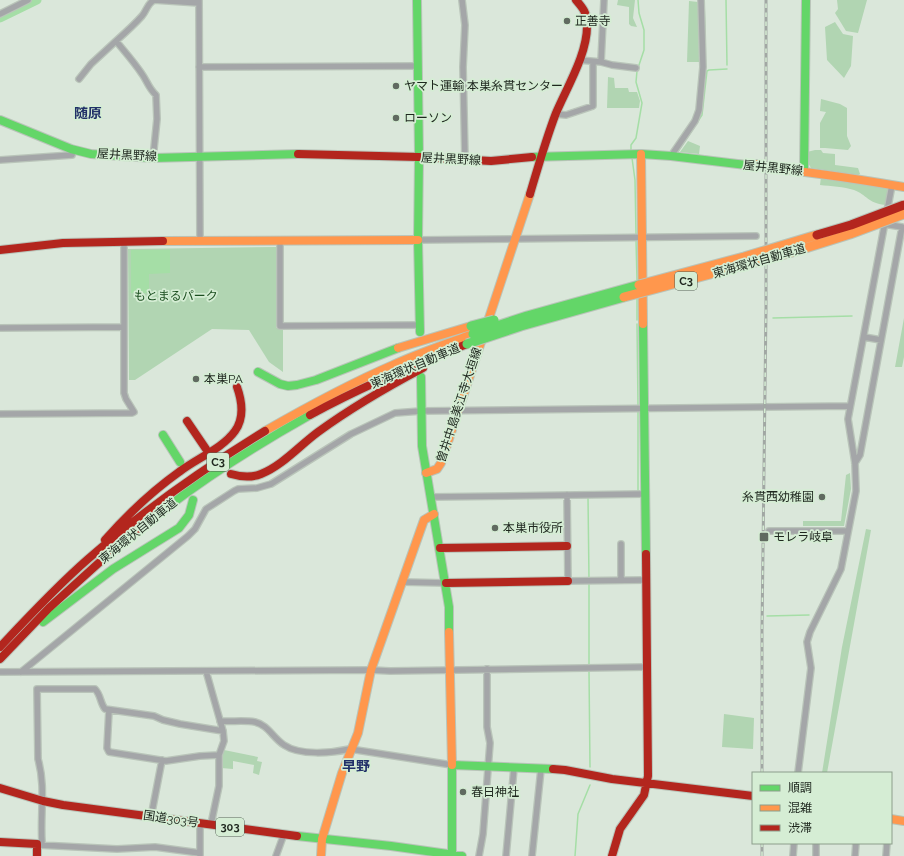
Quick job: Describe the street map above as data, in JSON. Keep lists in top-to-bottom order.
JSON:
{
  "streets": {
    "main road": [
      "屋井黒野線",
      "東海環状自動車道",
      "C3",
      "曽井中島美江寺大垣線",
      "国道303号",
      "303"
    ]
  },
  "crossings": [
    ["屋井黒野線", "曽井中島美江寺大垣線"],
    ["曽井中島美江寺大垣線", "国道303号"]
  ],
  "districts": ["随原", "早野"],
  "parks": ["もとまるパーク"],
  "places": {
    "other": [
      "正善寺",
      "ヤマト運輸 本巣糸貫センター",
      "ローソン",
      "本巣PA",
      "糸貫西幼稚園",
      "本巣市役所",
      "春日神社"
    ],
    "transit": ["モレラ岐阜"]
  },
  "legend": ["順調", "混雑", "渋滞"]
}
